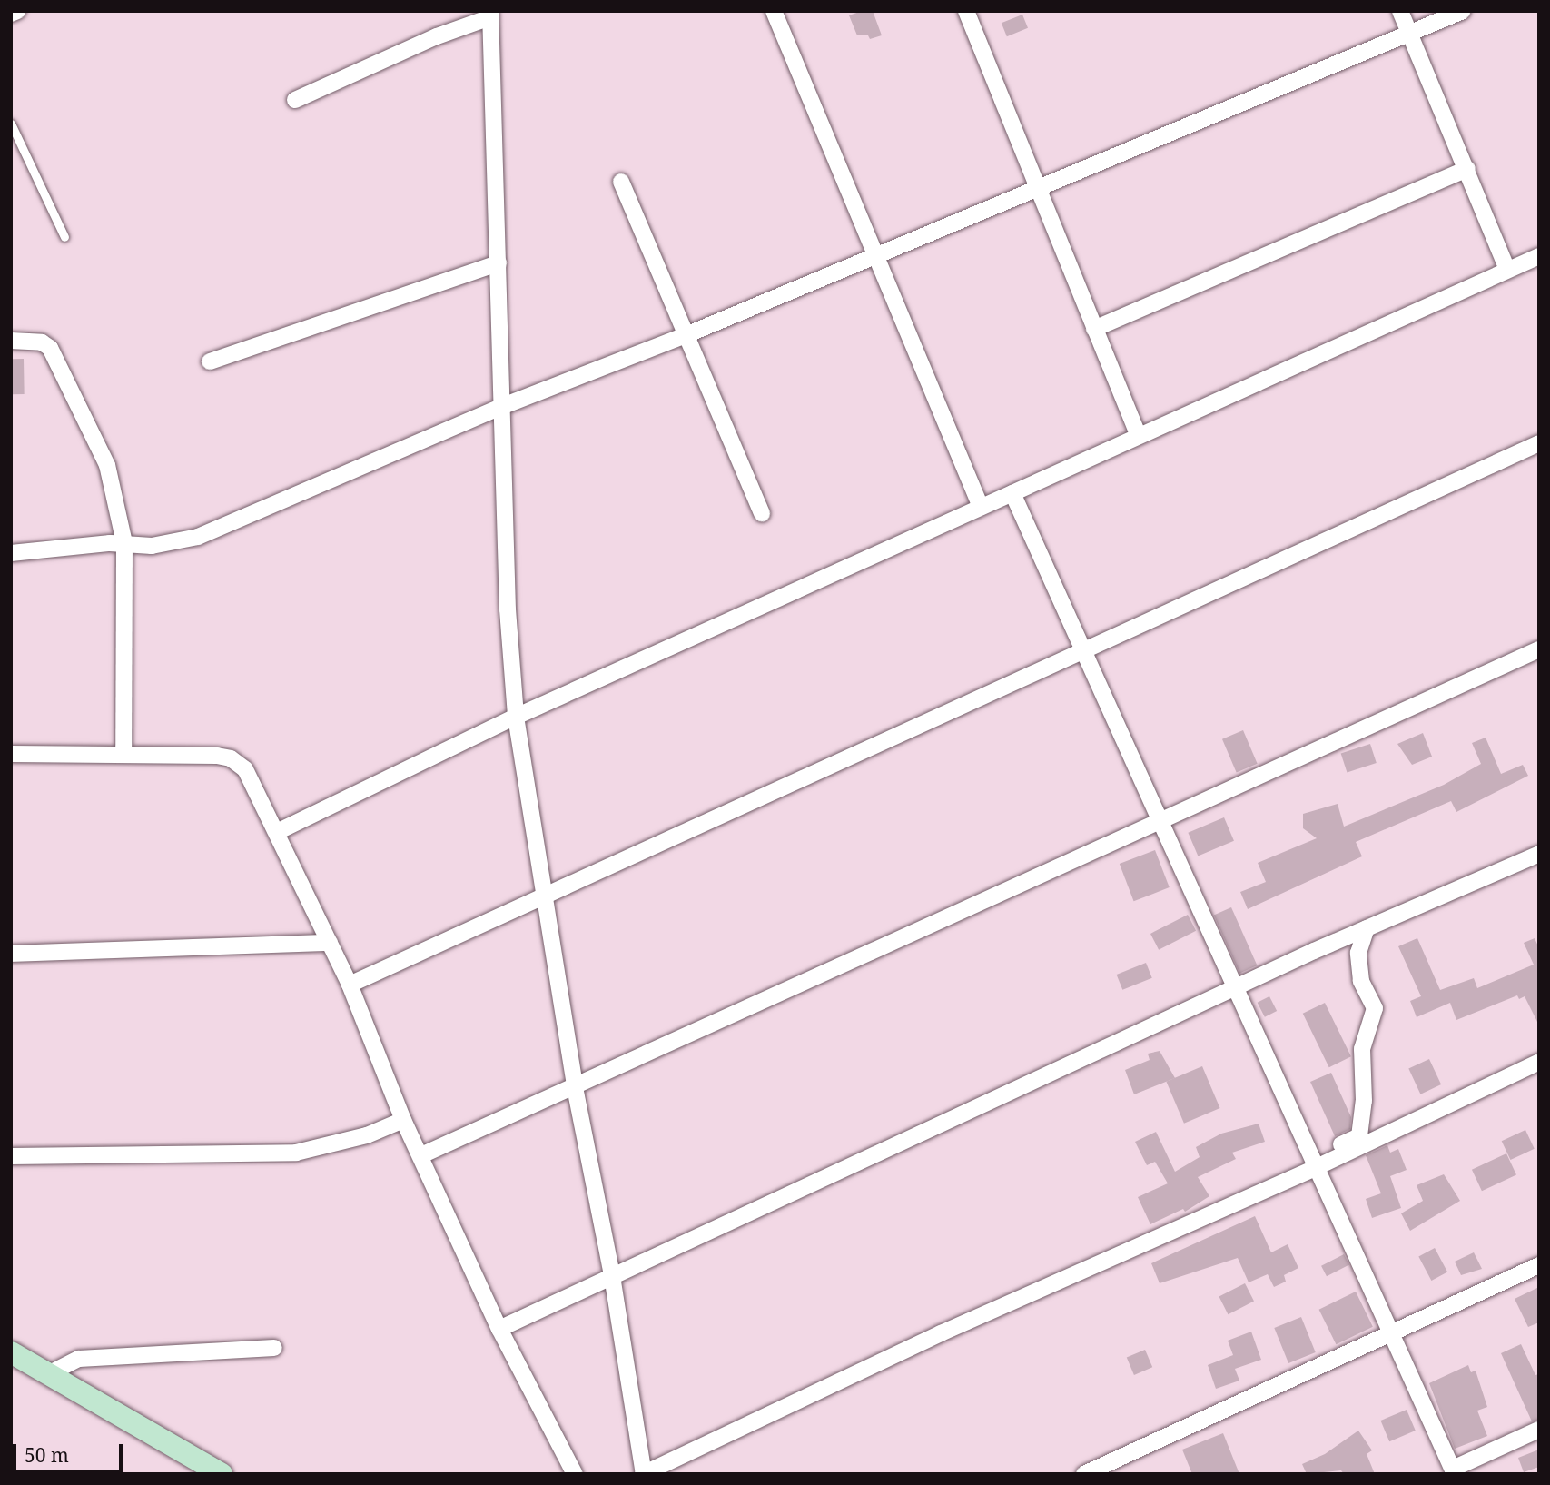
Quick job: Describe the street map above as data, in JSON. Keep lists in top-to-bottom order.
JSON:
{
  "scale_bar": "50 m"
}
